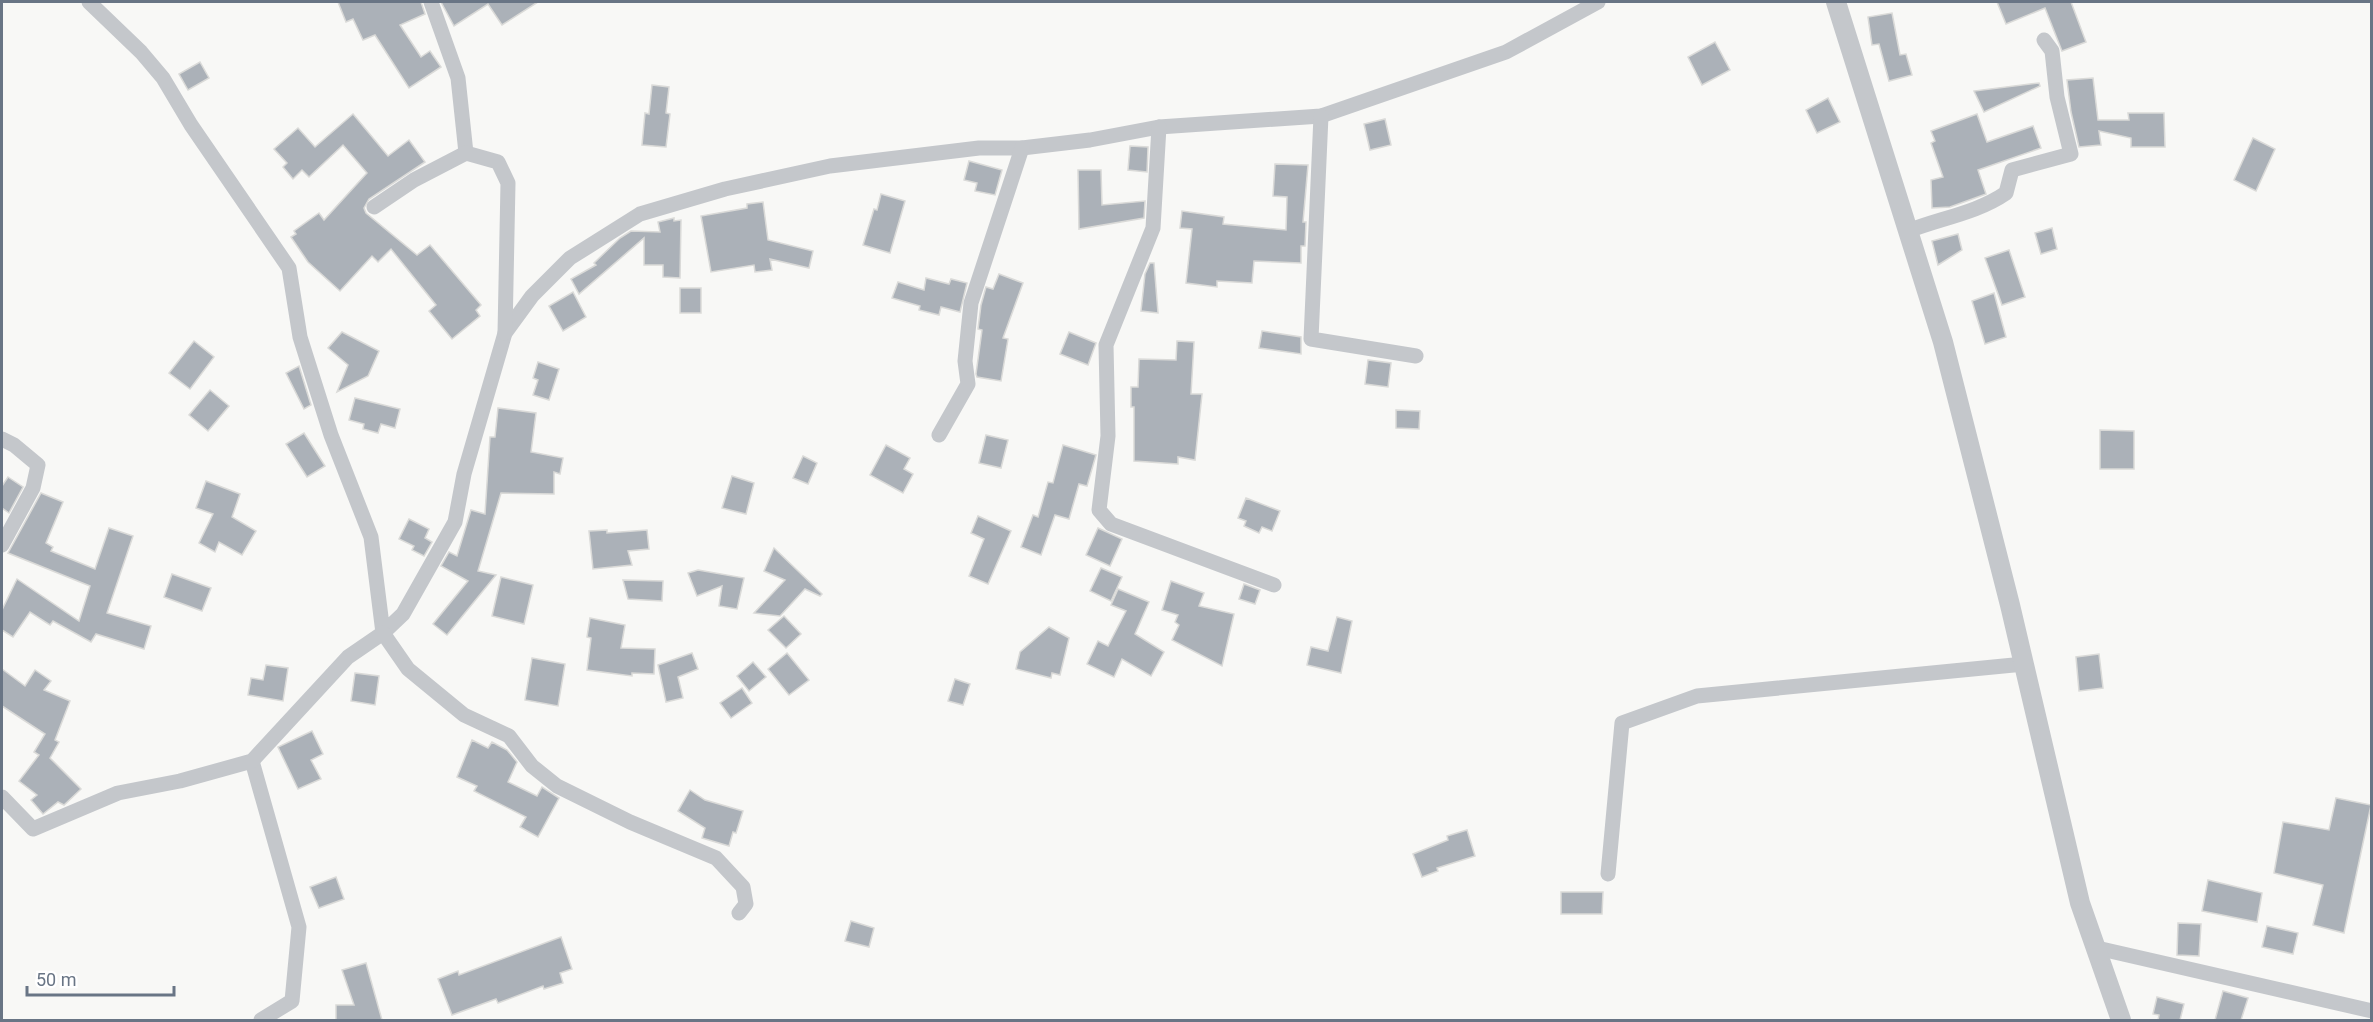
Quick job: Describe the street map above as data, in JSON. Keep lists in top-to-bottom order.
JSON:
{
  "scale_bar": "50 m"
}
